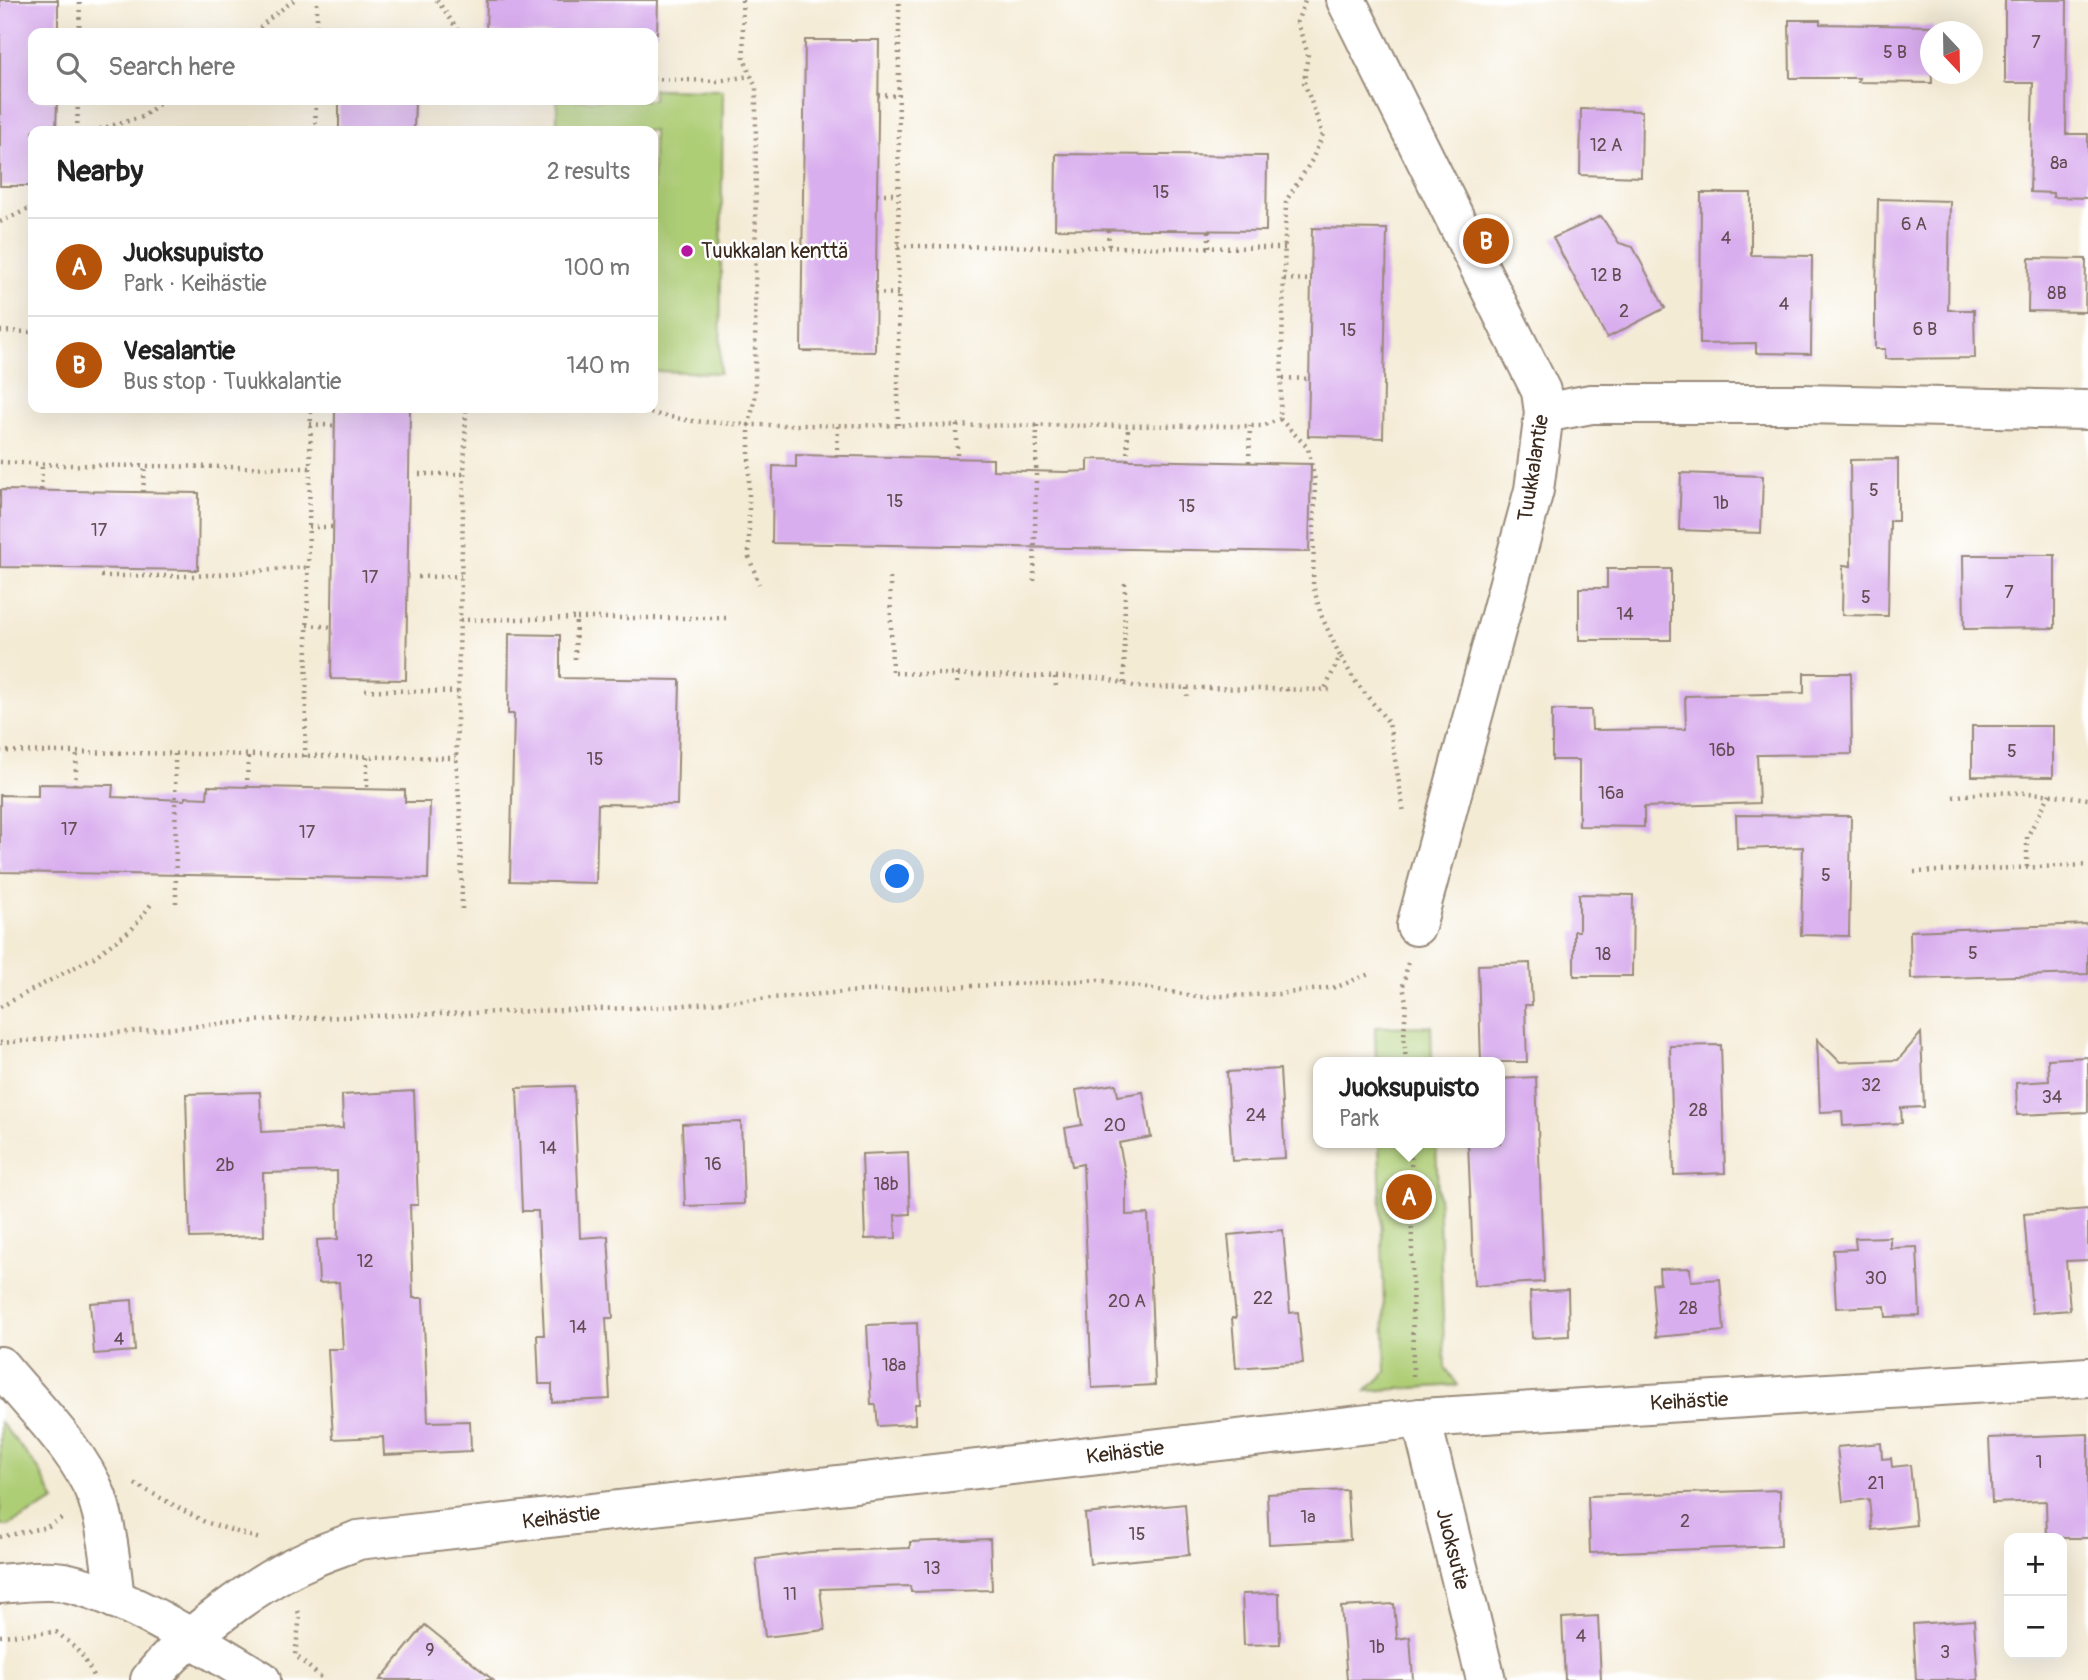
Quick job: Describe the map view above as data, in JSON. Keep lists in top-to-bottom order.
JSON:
{
  "streets": {
    "street": ["Tuukkalantie", "Keihästie", "Juoksutie"]
  },
  "crossings": [
    ["Keihästie", "Juoksutie"]
  ],
  "places": ["Tuukkalan kenttä"],
  "house_numbers": [
    "7",
    "5 B",
    "12 A",
    "8a",
    "15",
    "6 A",
    "4",
    "12 B",
    "8B",
    "4",
    "2",
    "6 B",
    "15",
    "5",
    "15",
    "1b",
    "15",
    "17",
    "17",
    "7",
    "5",
    "14",
    "16b",
    "5",
    "15",
    "16a",
    "17",
    "17",
    "5",
    "5",
    "18",
    "32",
    "34",
    "28",
    "24",
    "20",
    "14",
    "16",
    "2b",
    "18b",
    "12",
    "30",
    "22",
    "20 A",
    "28",
    "14",
    "4",
    "18a",
    "1",
    "21",
    "1a",
    "2",
    "15",
    "13",
    "11",
    "4",
    "1b",
    "9",
    "3"
  ],
  "north": "bottom",
  "page": {
    "search": "Search here",
    "heading": ["Nearby", "2 results"],
    "pins": ["B", "A"],
    "list": [
      {
        "mark": "A",
        "name": "Juoksupuisto",
        "note": "Park · Keihästie",
        "value": "100 m"
      },
      {
        "mark": "B",
        "name": "Vesalantie",
        "note": "Bus stop · Tuukkalantie",
        "value": "140 m"
      }
    ],
    "popup": ["Juoksupuisto", "Park"],
    "map_buttons": ["+", "−"]
  }
}
